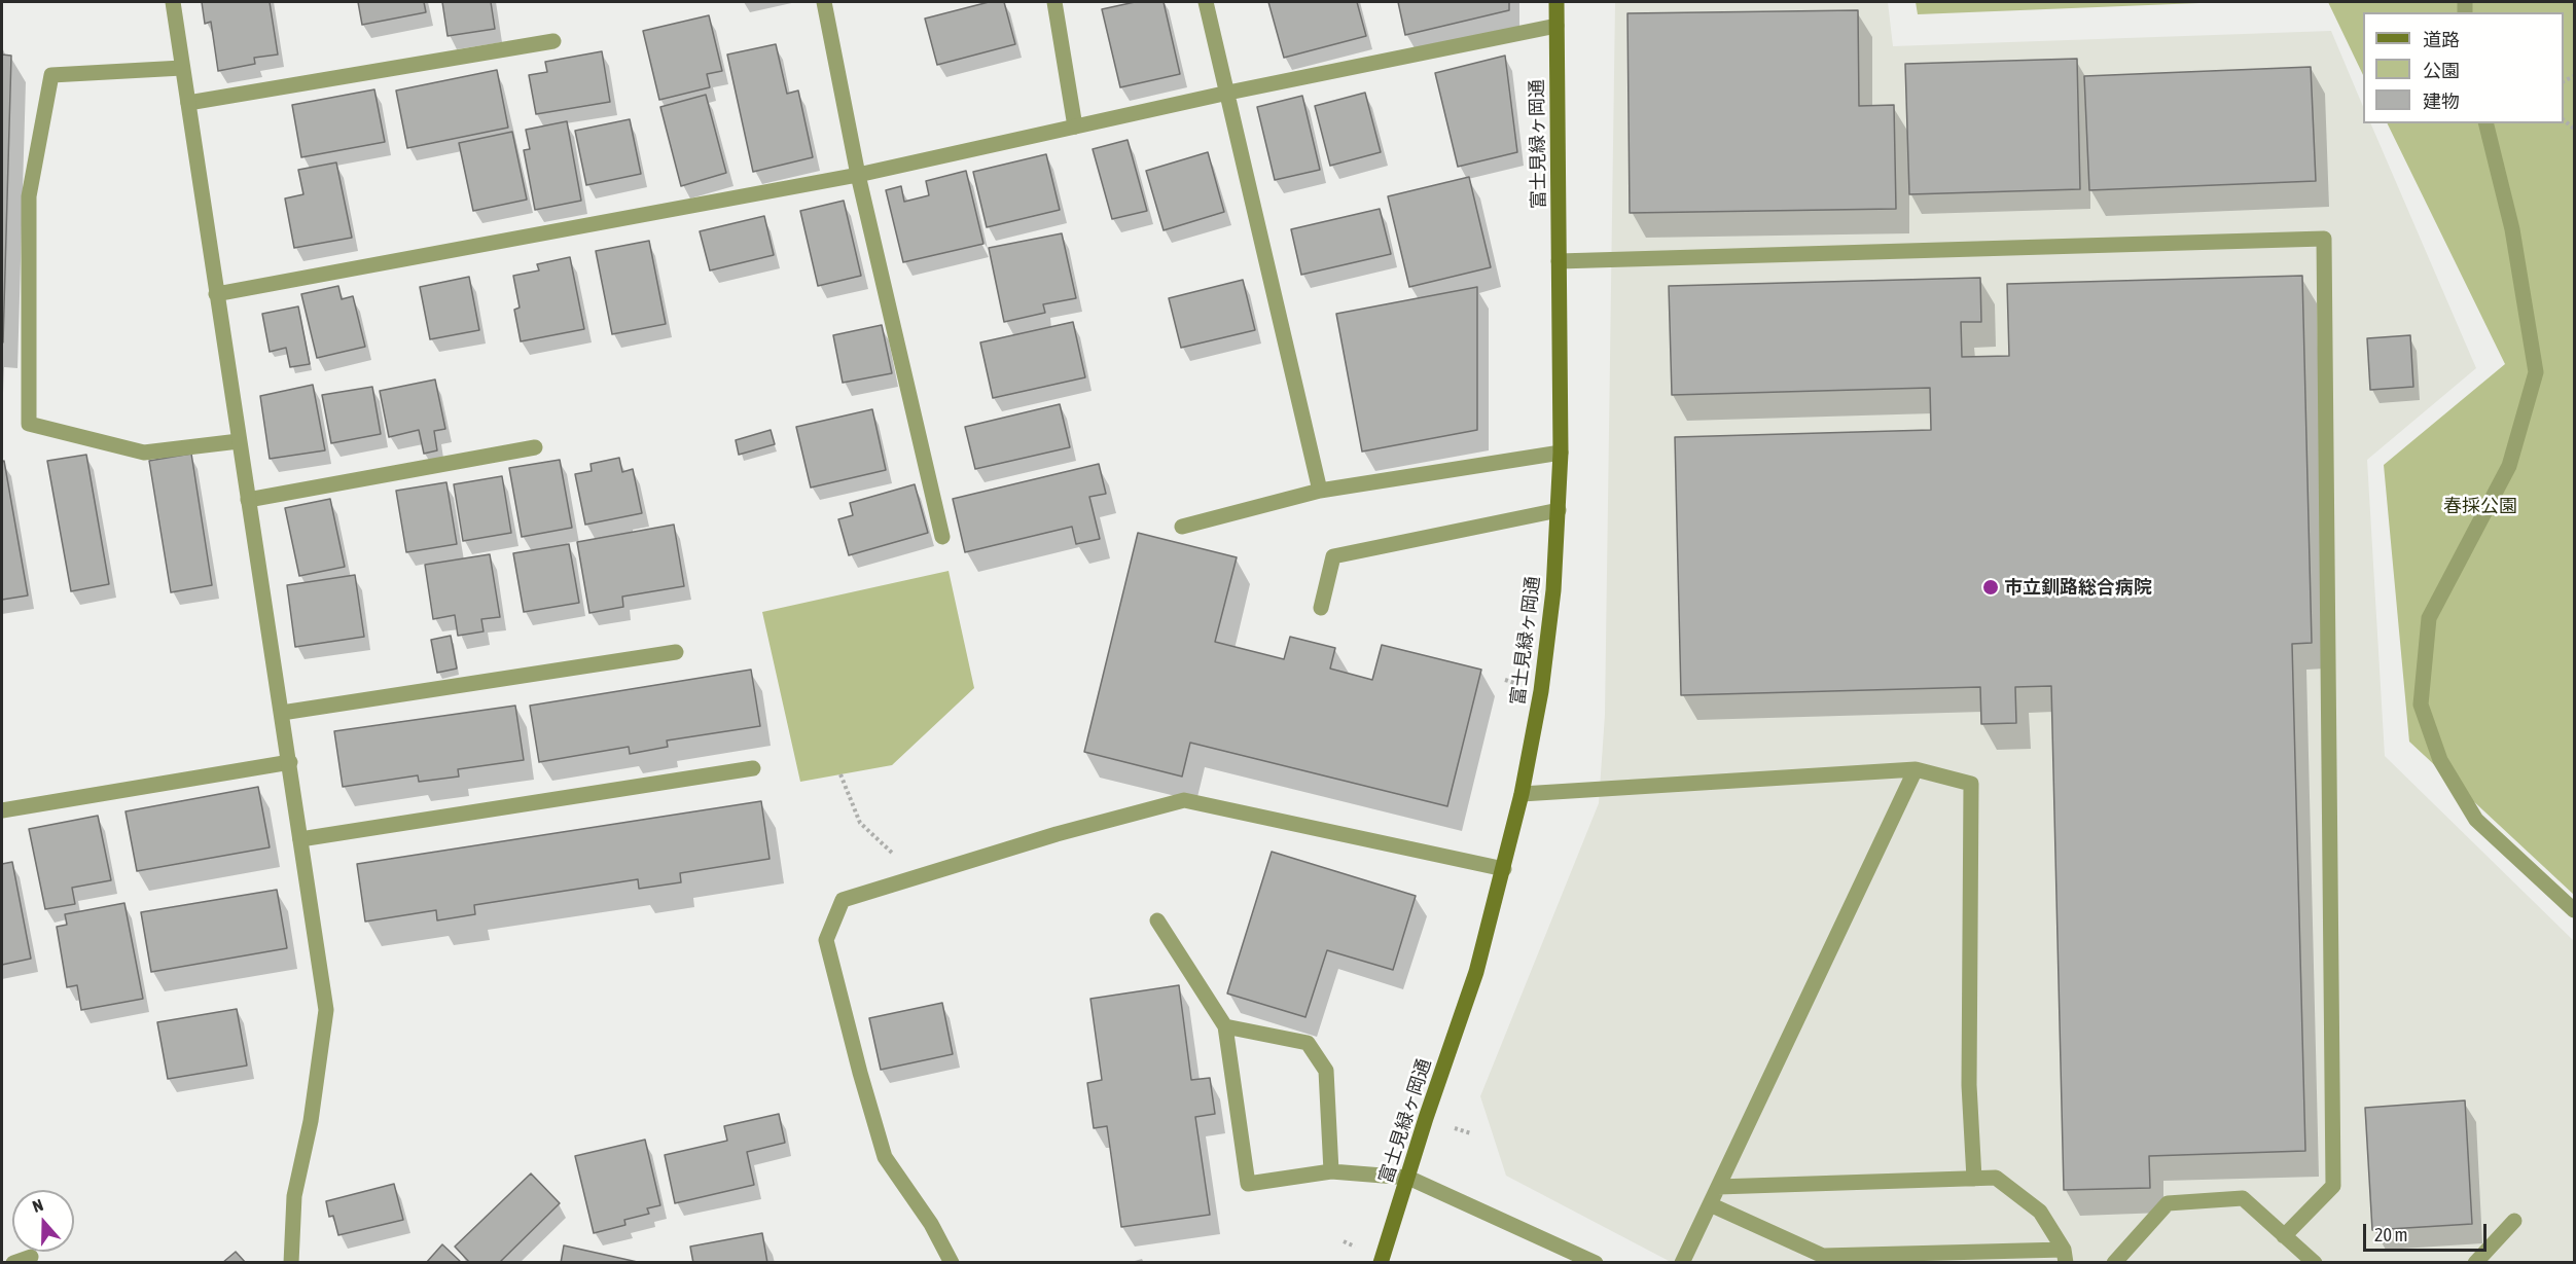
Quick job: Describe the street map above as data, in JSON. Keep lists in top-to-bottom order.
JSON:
{
  "streets": {
    "street": ["富士見緑ヶ岡通"]
  },
  "parks": ["春採公園"],
  "places": ["市立釧路総合病院"],
  "legend": ["道路", "公園", "建物"],
  "scale_bar": "20 m",
  "north": "top"
}
